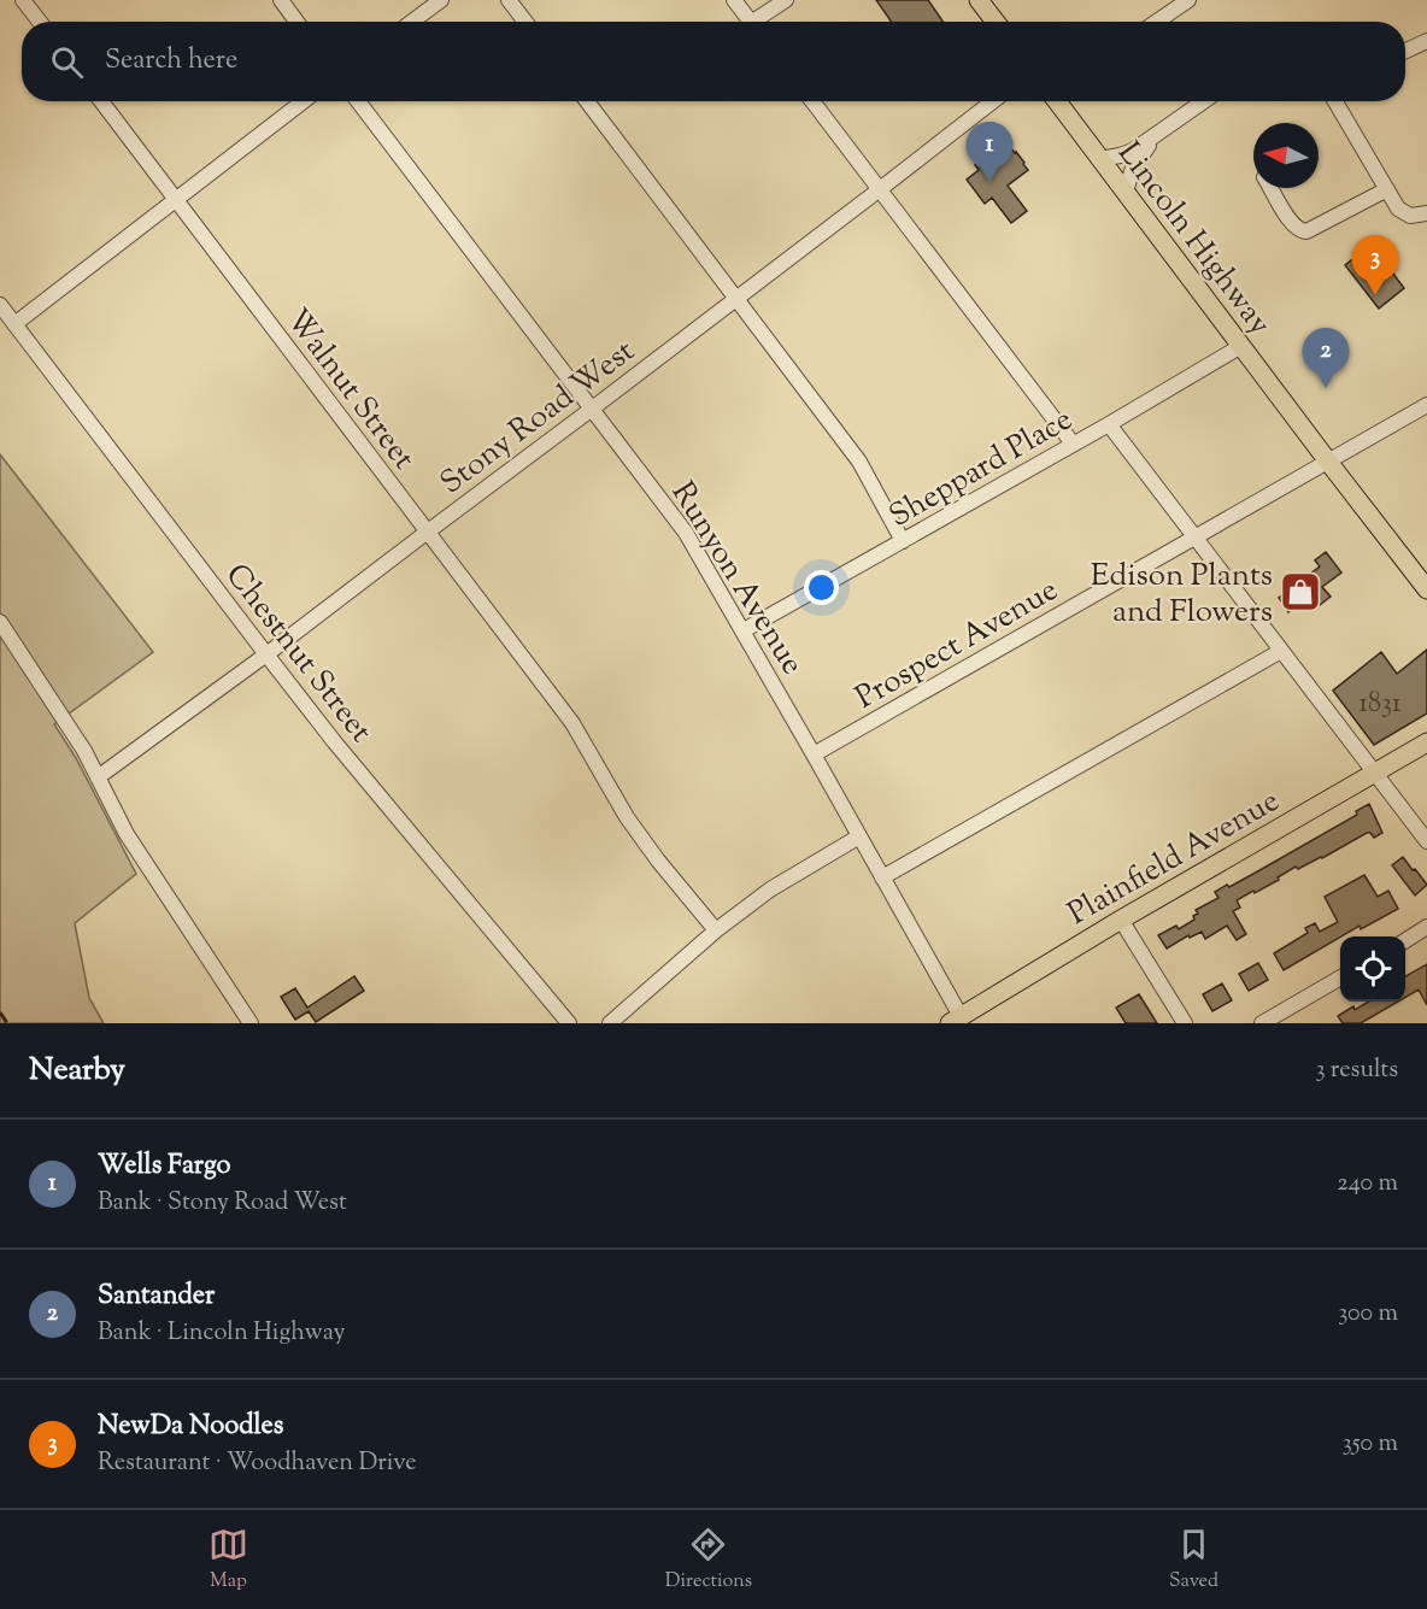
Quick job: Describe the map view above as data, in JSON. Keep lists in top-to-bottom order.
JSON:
{
  "streets": {
    "main road": ["Lincoln Highway", "Plainfield Avenue"],
    "street": [
      "Walnut Street",
      "Stony Road West",
      "Sheppard Place",
      "Runyon Avenue",
      "Prospect Avenue",
      "Chestnut Street"
    ]
  },
  "crossings": [
    ["Lincoln Highway", "Sheppard Place"],
    ["Lincoln Highway", "Prospect Avenue"],
    ["Walnut Street", "Stony Road West"],
    ["Stony Road West", "Runyon Avenue"],
    ["Stony Road West", "Chestnut Street"],
    ["Sheppard Place", "Runyon Avenue"],
    ["Runyon Avenue", "Prospect Avenue"],
    ["Runyon Avenue", "Plainfield Avenue"]
  ],
  "places": {
    "shop": ["Edison Plants and Flowers"]
  },
  "house_numbers": ["1831"],
  "north": "left",
  "page": {
    "search": "Search here",
    "pins": ["1", "3", "2"],
    "heading": ["Nearby", "3 results"],
    "list": [
      {
        "mark": "1",
        "name": "Wells Fargo",
        "note": "Bank · Stony Road West",
        "value": "240 m"
      },
      {
        "mark": "2",
        "name": "Santander",
        "note": "Bank · Lincoln Highway",
        "value": "300 m"
      },
      {
        "mark": "3",
        "name": "NewDa Noodles",
        "note": "Restaurant · Woodhaven Drive",
        "value": "350 m"
      }
    ],
    "nav": ["Map", "Directions", "Saved"]
  }
}
